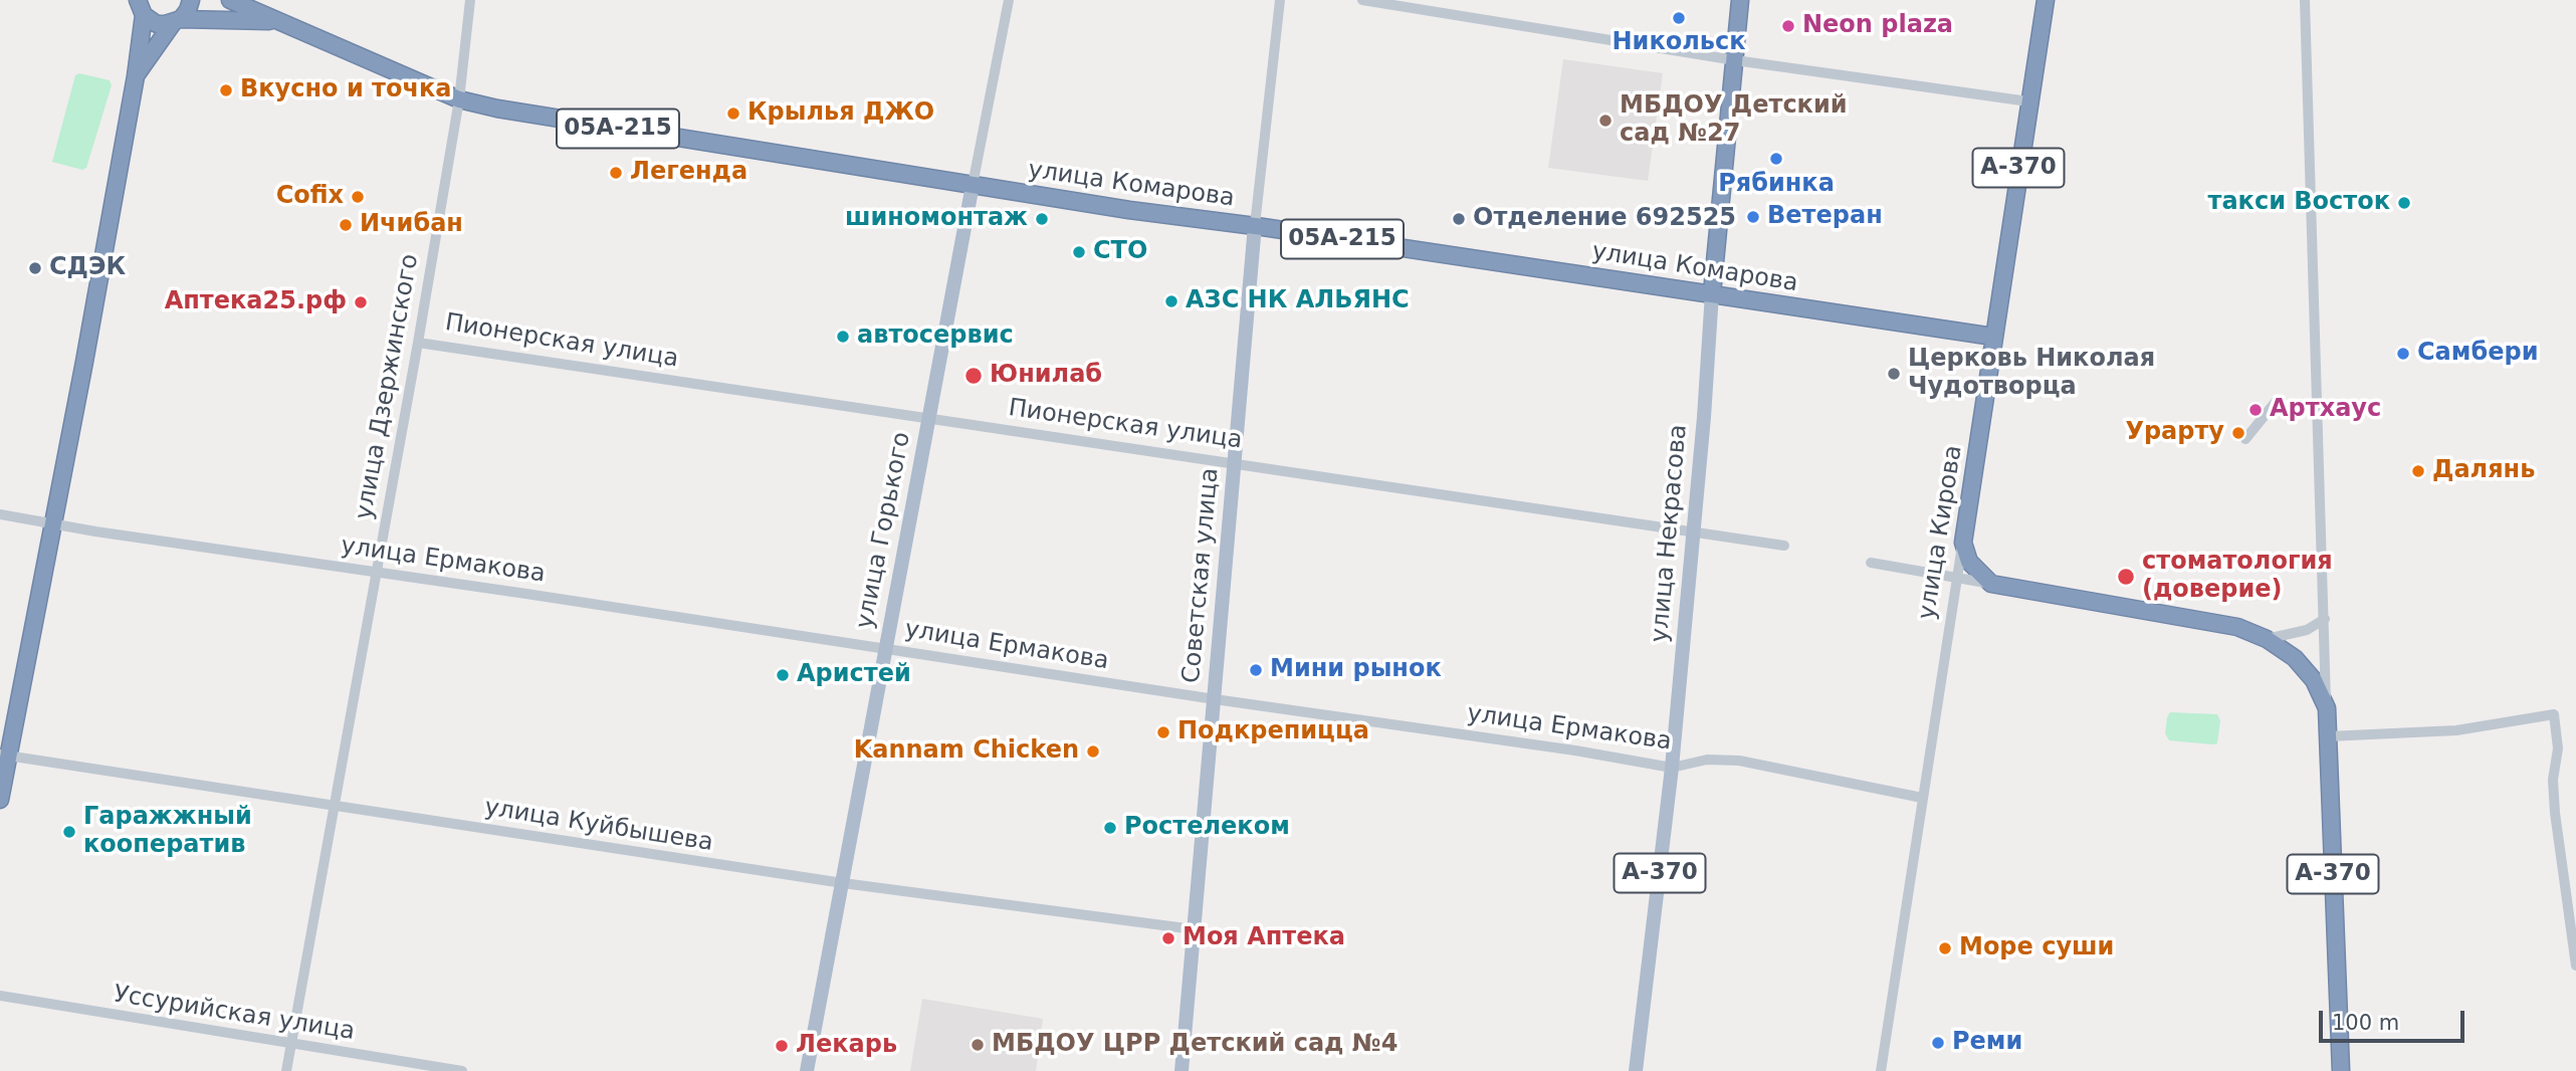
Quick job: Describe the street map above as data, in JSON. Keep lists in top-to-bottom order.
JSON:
{
  "streets": {
    "highway": [
      "05А-215",
      "А-370",
      "улица Комарова",
      "улица Кирова",
      "улица Некрасова"
    ],
    "main road": ["улица Горького", "Советская улица"],
    "street": [
      "Пионерская улица",
      "улица Дзержинского",
      "улица Ермакова",
      "улица Куйбышева",
      "Уссурийская улица"
    ]
  },
  "crossings": [
    ["05А-215", "улица Комарова"],
    ["улица Комарова", "улица Дзержинского"],
    ["улица Комарова", "улица Горького"],
    ["улица Комарова", "улица Кирова"],
    ["улица Комарова", "улица Некрасова"],
    ["улица Комарова", "Советская улица"],
    ["Пионерская улица", "улица Дзержинского"],
    ["Пионерская улица", "улица Горького"],
    ["Пионерская улица", "улица Некрасова"],
    ["Пионерская улица", "Советская улица"],
    ["улица Дзержинского", "улица Ермакова"],
    ["улица Дзержинского", "улица Куйбышева"],
    ["улица Дзержинского", "Уссурийская улица"],
    ["улица Горького", "улица Ермакова"],
    ["улица Горького", "улица Куйбышева"],
    ["улица Кирова", "улица Ермакова"],
    ["улица Некрасова", "улица Ермакова"],
    ["улица Ермакова", "Советская улица"],
    ["Советская улица", "улица Куйбышева"]
  ],
  "places": [
    "Никольск",
    "Neon plaza",
    "Вкусно и точка",
    "Крылья ДЖО",
    "МБДОУ Детский сад №27",
    "Рябинка",
    "Легенда",
    "Cofix",
    "такси Восток",
    "Ветеран",
    "шиномонтаж",
    "Отделение 692525",
    "Ичибан",
    "СТО",
    "СДЭК",
    "АЗС НК АЛЬЯНС",
    "Аптека25.рф",
    "автосервис",
    "Самбери",
    "Церковь Николая Чудотворца",
    "Юнилаб",
    "Артхаус",
    "Урарту",
    "Далянь",
    "стоматология (доверие)",
    "Мини рынок",
    "Аристей",
    "Подкрепицца",
    "Kannam Chicken",
    "Ростелеком",
    "Гаражжный кооператив",
    "Моя Аптека",
    "Море суши",
    "Реми",
    "МБДОУ ЦРР Детский сад №4",
    "Лекарь"
  ],
  "scale_bar": "100 m"
}
